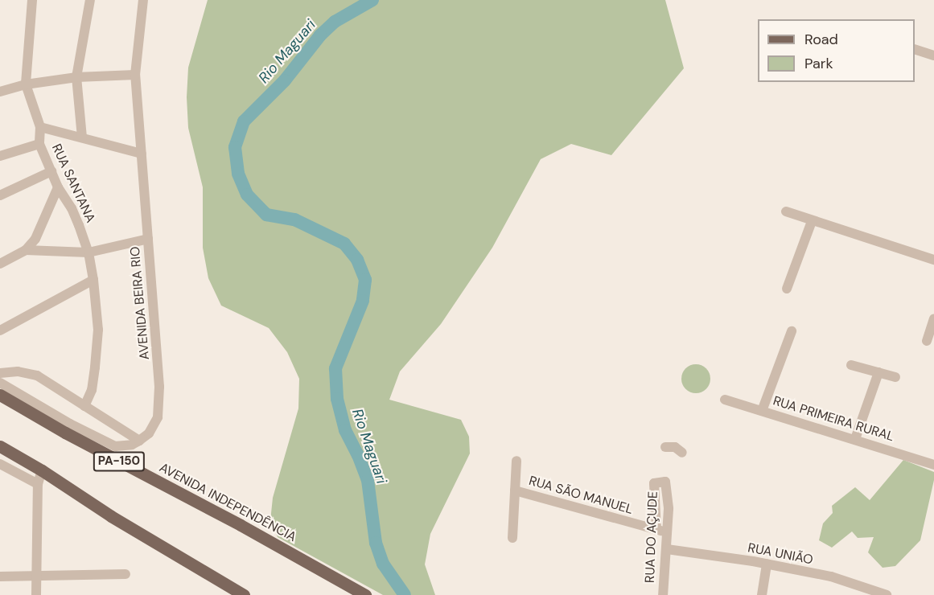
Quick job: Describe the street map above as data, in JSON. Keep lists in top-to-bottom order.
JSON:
{
  "streets": {
    "main road": ["PA-150", "AVENIDA INDEPENDÊNCIA"],
    "street": [
      "RUA SANTANA",
      "AVENIDA BEIRA RIO",
      "RUA PRIMEIRA RURAL",
      "RUA SÃO MANUEL",
      "RUA DO AÇUDE",
      "RUA UNIÃO"
    ]
  },
  "crossings": [
    ["RUA SÃO MANUEL", "RUA DO AÇUDE"],
    ["RUA DO AÇUDE", "RUA UNIÃO"]
  ],
  "water": ["Rio Maguari"],
  "legend": ["Road", "Park"]
}
